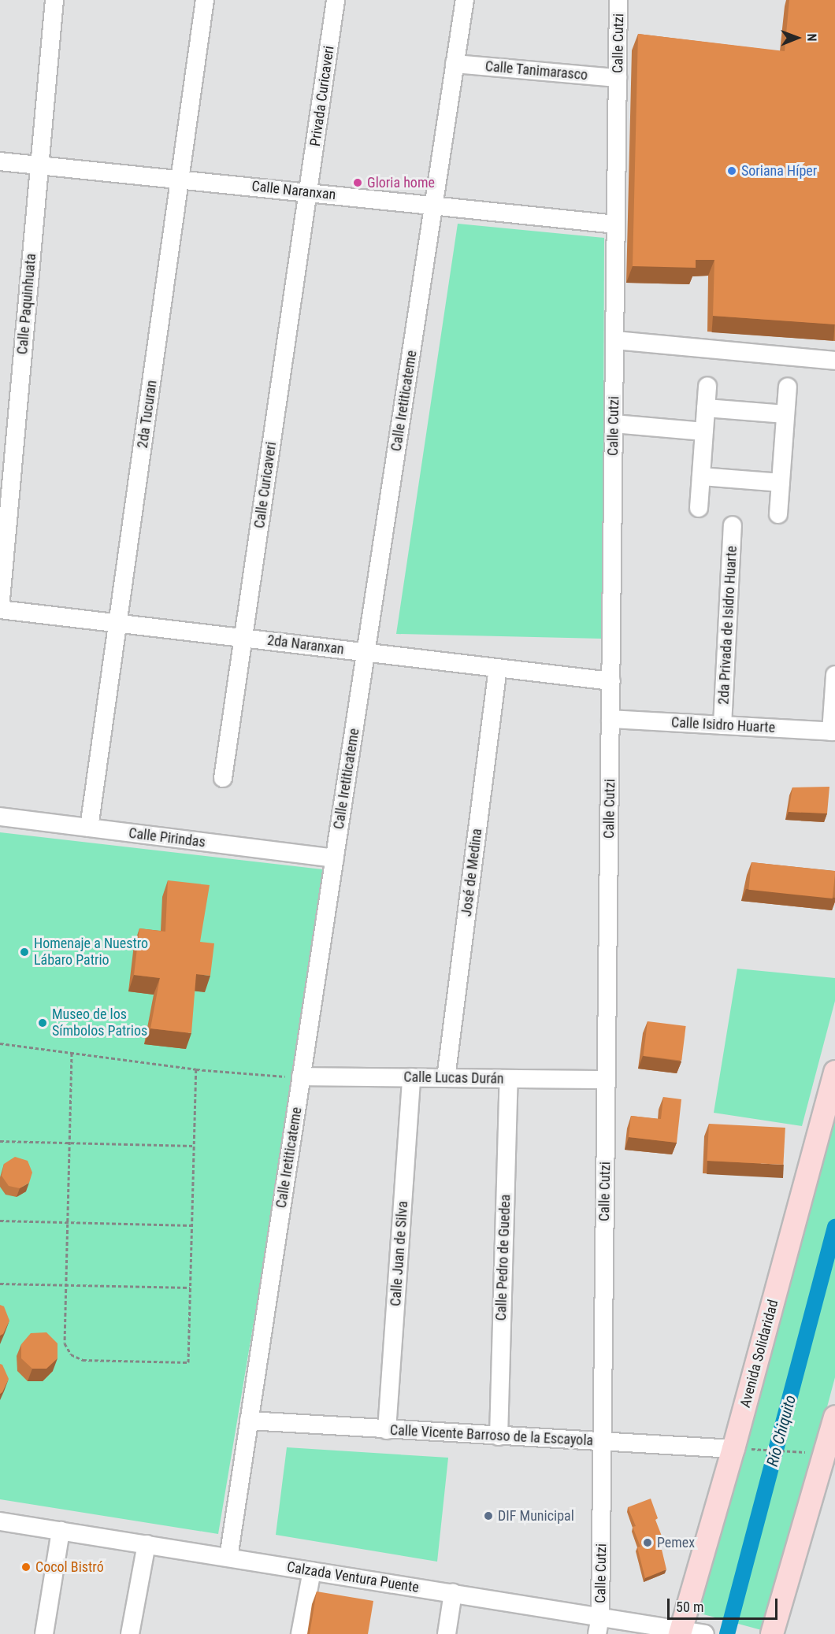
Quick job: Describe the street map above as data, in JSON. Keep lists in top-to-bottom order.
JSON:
{
  "streets": {
    "main road": ["Avenida Solidaridad"],
    "street": [
      "Calle Cutzi",
      "Calle Tanimarasco",
      "Privada Curicaveri",
      "Calle Naranxan",
      "Calle Paquinhuata",
      "Calle Iretiticateme",
      "2da Tucuran",
      "Calle Curicaveri",
      "2da Privada de Isidro Huarte",
      "2da Naranxan",
      "Calle Isidro Huarte",
      "Calle Pirindas",
      "José de Medina",
      "Calle Lucas Durán",
      "Calle Juan de Silva",
      "Calle Pedro de Guedea",
      "Calle Vicente Barroso de la Escayola",
      "Calzada Ventura Puente"
    ]
  },
  "crossings": [
    ["Calle Cutzi", "Calle Tanimarasco"],
    ["Calle Cutzi", "Calle Naranxan"],
    ["Calle Cutzi", "2da Naranxan"],
    ["Calle Cutzi", "Calle Isidro Huarte"],
    ["Calle Cutzi", "Calle Lucas Durán"],
    ["Calle Cutzi", "Calle Vicente Barroso de la Escayola"],
    ["Calle Cutzi", "Calzada Ventura Puente"],
    ["Calle Tanimarasco", "Calle Iretiticateme"],
    ["Privada Curicaveri", "Calle Naranxan"],
    ["Privada Curicaveri", "Calle Curicaveri"],
    ["Calle Naranxan", "Calle Paquinhuata"],
    ["Calle Naranxan", "Calle Iretiticateme"],
    ["Calle Naranxan", "2da Tucuran"],
    ["Calle Naranxan", "Calle Curicaveri"],
    ["Calle Paquinhuata", "2da Naranxan"],
    ["Calle Iretiticateme", "2da Naranxan"],
    ["Calle Iretiticateme", "Calle Pirindas"],
    ["Calle Iretiticateme", "Calle Lucas Durán"],
    ["Calle Iretiticateme", "Calle Vicente Barroso de la Escayola"],
    ["Calle Iretiticateme", "Calzada Ventura Puente"],
    ["2da Tucuran", "2da Naranxan"],
    ["2da Tucuran", "Calle Pirindas"],
    ["Calle Curicaveri", "2da Naranxan"],
    ["2da Privada de Isidro Huarte", "Calle Isidro Huarte"],
    ["2da Naranxan", "José de Medina"],
    ["José de Medina", "Calle Lucas Durán"],
    ["Calle Lucas Durán", "Calle Juan de Silva"],
    ["Calle Lucas Durán", "Calle Pedro de Guedea"],
    ["Calle Juan de Silva", "Calle Vicente Barroso de la Escayola"],
    ["Calle Pedro de Guedea", "Calle Vicente Barroso de la Escayola"],
    ["Avenida Solidaridad", "Calle Vicente Barroso de la Escayola"],
    ["Avenida Solidaridad", "Calzada Ventura Puente"]
  ],
  "water": ["Río Chiquito"],
  "places": [
    "Soriana Híper",
    "Gloria home",
    "Homenaje a Nuestro Lábaro Patrio",
    "Museo de los Símbolos Patrios",
    "DIF Municipal",
    "Pemex",
    "Cocol Bistró"
  ],
  "scale_bar": "50 m",
  "north": "right"
}
